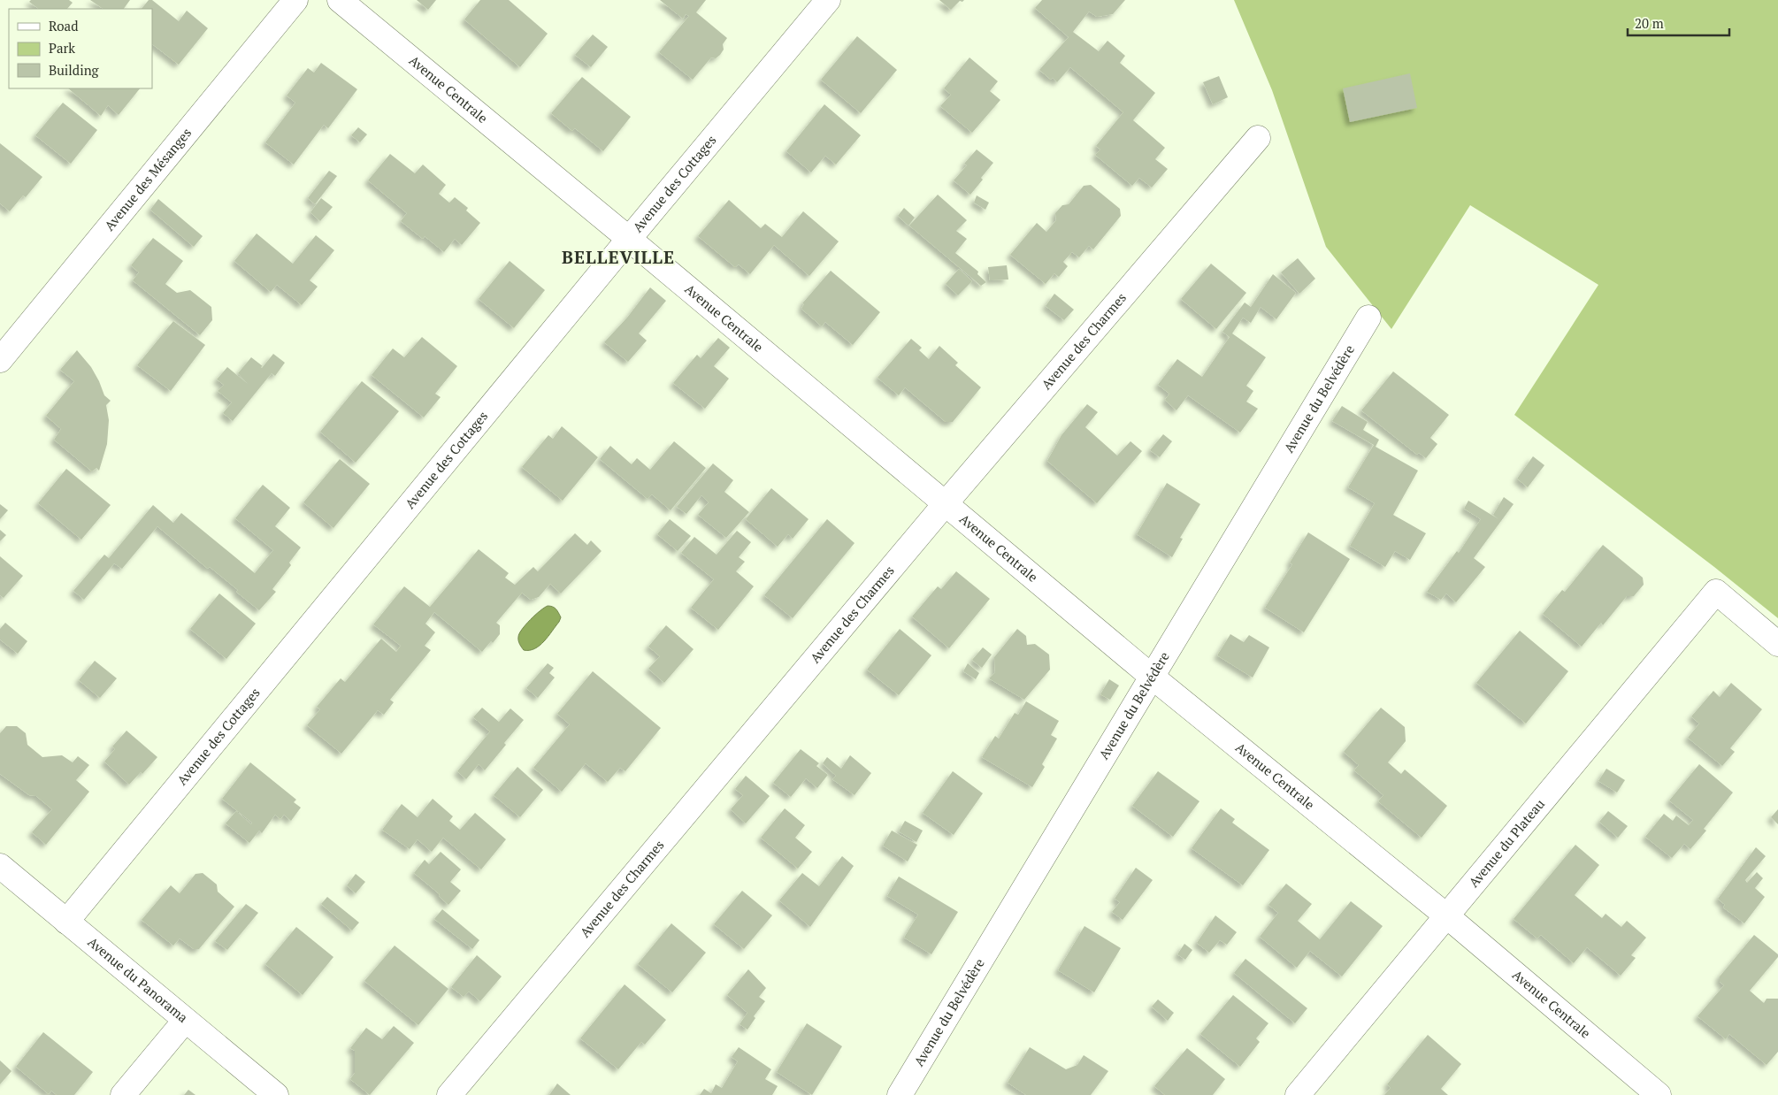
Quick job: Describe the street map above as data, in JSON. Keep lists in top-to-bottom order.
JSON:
{
  "streets": {
    "street": [
      "Avenue Centrale",
      "Avenue des Mésanges",
      "Avenue des Cottages",
      "Avenue des Charmes",
      "Avenue du Belvédère",
      "Avenue du Plateau",
      "Avenue du Panorama"
    ]
  },
  "crossings": [
    ["Avenue Centrale", "Avenue des Cottages"],
    ["Avenue Centrale", "Avenue des Charmes"],
    ["Avenue Centrale", "Avenue du Belvédère"],
    ["Avenue Centrale", "Avenue du Plateau"],
    ["Avenue des Cottages", "Avenue du Panorama"]
  ],
  "districts": ["BELLEVILLE"],
  "legend": ["Road", "Park", "Building"],
  "scale_bar": "20 m"
}
